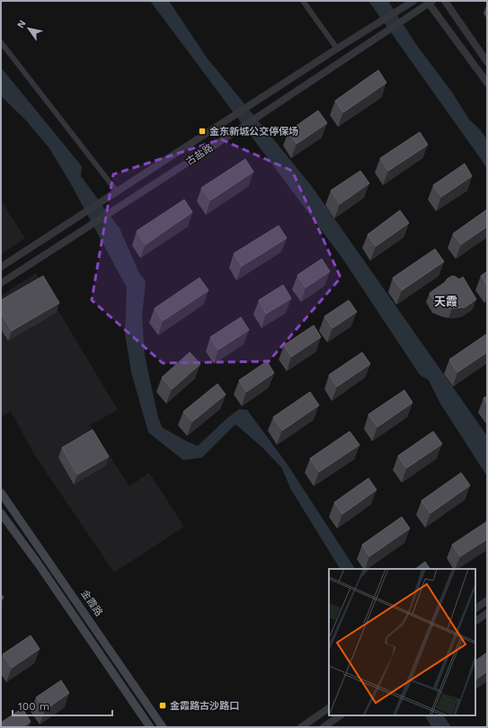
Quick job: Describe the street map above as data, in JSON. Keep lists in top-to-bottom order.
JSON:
{
  "streets": {
    "main road": ["金霞路"],
    "street": ["古盐路"]
  },
  "districts": ["天霞"],
  "places": {
    "transit": ["金东新城公交停保场", "金霞路古沙路口"]
  },
  "scale_bar": "100 m",
  "north": "top left"
}
